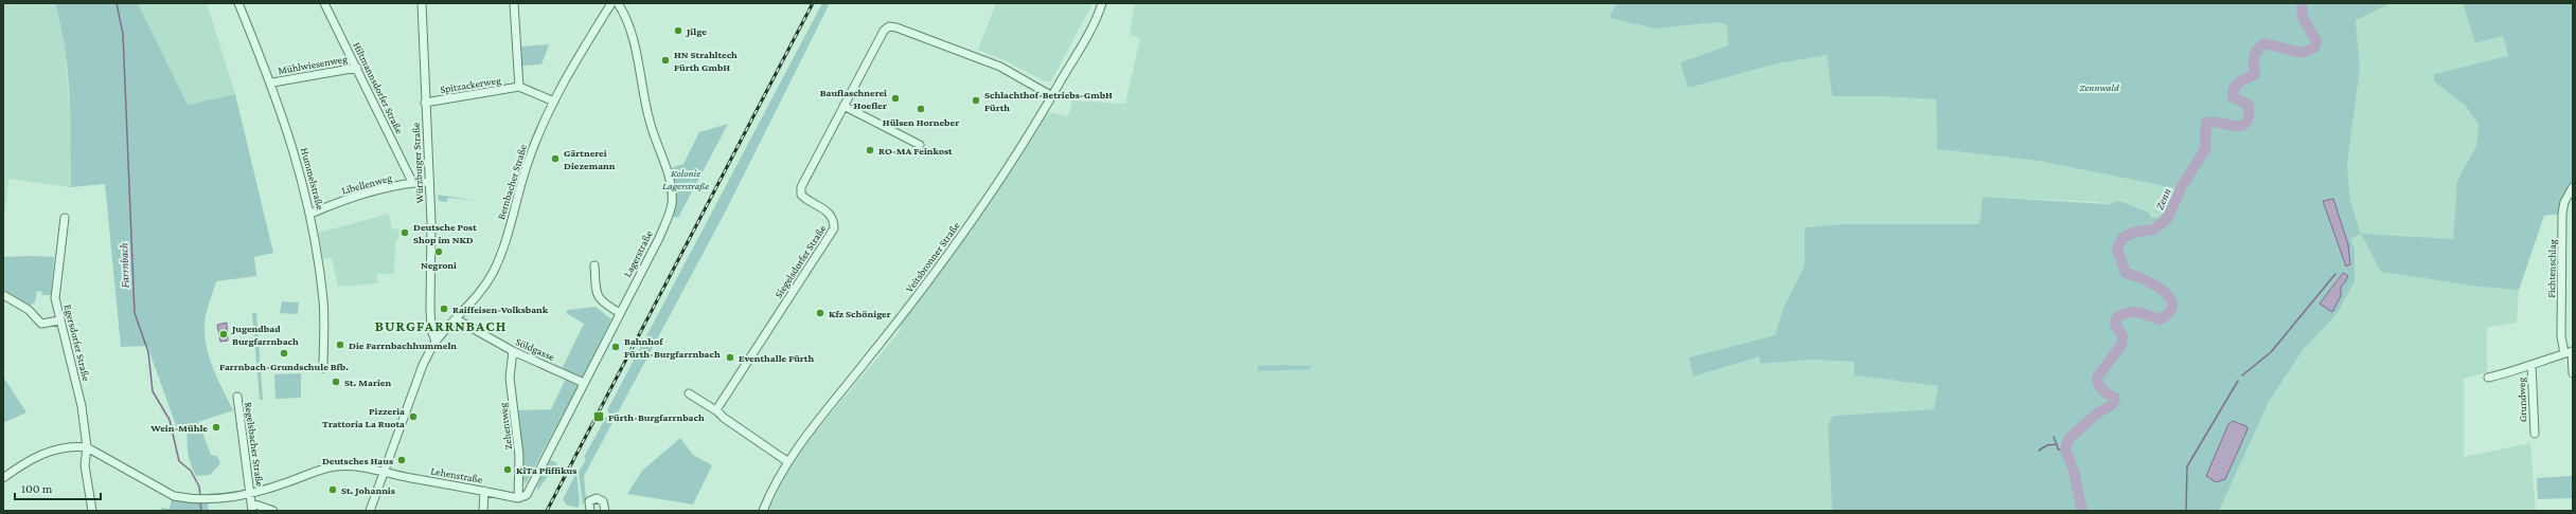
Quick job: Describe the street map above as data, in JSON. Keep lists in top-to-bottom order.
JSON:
{
  "streets": {
    "street": [
      "Mühlwiesenweg",
      "Spitzackerweg",
      "Hiltmannsdorfer Straße",
      "Würzburger Straße",
      "Hummelstraße",
      "Bernbacher Straße",
      "Libellenweg",
      "Lagerstraße",
      "Veitsbronner Straße",
      "Siegelsdorfer Straße",
      "Fichtenschlag",
      "Egersdorfer Straße",
      "Söldgasse",
      "Grundweg",
      "Zehentweg",
      "Regelsbacher Straße",
      "Lehenstraße"
    ]
  },
  "crossings": [
    ["Mühlwiesenweg", "Hiltmannsdorfer Straße"],
    ["Mühlwiesenweg", "Hummelstraße"],
    ["Spitzackerweg", "Würzburger Straße"],
    ["Hiltmannsdorfer Straße", "Libellenweg"],
    ["Würzburger Straße", "Bernbacher Straße"],
    ["Würzburger Straße", "Libellenweg"],
    ["Hummelstraße", "Libellenweg"],
    ["Bernbacher Straße", "Söldgasse"],
    ["Lagerstraße", "Söldgasse"],
    ["Lagerstraße", "Zehentweg"],
    ["Lagerstraße", "Lehenstraße"],
    ["Veitsbronner Straße", "Siegelsdorfer Straße"],
    ["Fichtenschlag", "Grundweg"],
    ["Egersdorfer Straße", "Regelsbacher Straße"],
    ["Söldgasse", "Zehentweg"],
    ["Zehentweg", "Lehenstraße"],
    ["Regelsbacher Straße", "Lehenstraße"]
  ],
  "districts": ["BURGFARRNBACH"],
  "water": ["Zenn", "Farrnbach"],
  "parks": ["Zennwald", "Kolonie Lagerstraße"],
  "places": {
    "other": [
      "Jilge",
      "HN Strahltech Fürth GmbH",
      "Bauflaschnerei Hoefler",
      "Schlachthof-Betriebs-GmbH Fürth",
      "Hülsen Horneber",
      "RO-MA Feinkost",
      "Gärtnerei Diezemann",
      "Deutsche Post Shop im NKD",
      "Negroni",
      "Raiffeisen-Volksbank",
      "Kfz Schöniger",
      "Jugendbad Burgfarrnbach",
      "Die Farrnbachhummeln",
      "Bahnhof Fürth-Burgfarrnbach",
      "Farrnbach-Grundschule Bfb.",
      "Eventhalle Fürth",
      "St. Marien",
      "Pizzeria Trattoria La Ruota",
      "Wein-Mühle",
      "Deutsches Haus",
      "KiTa Pfiffikus",
      "St. Johannis"
    ],
    "transit": ["Fürth-Burgfarrnbach"]
  },
  "scale_bar": "100 m"
}
